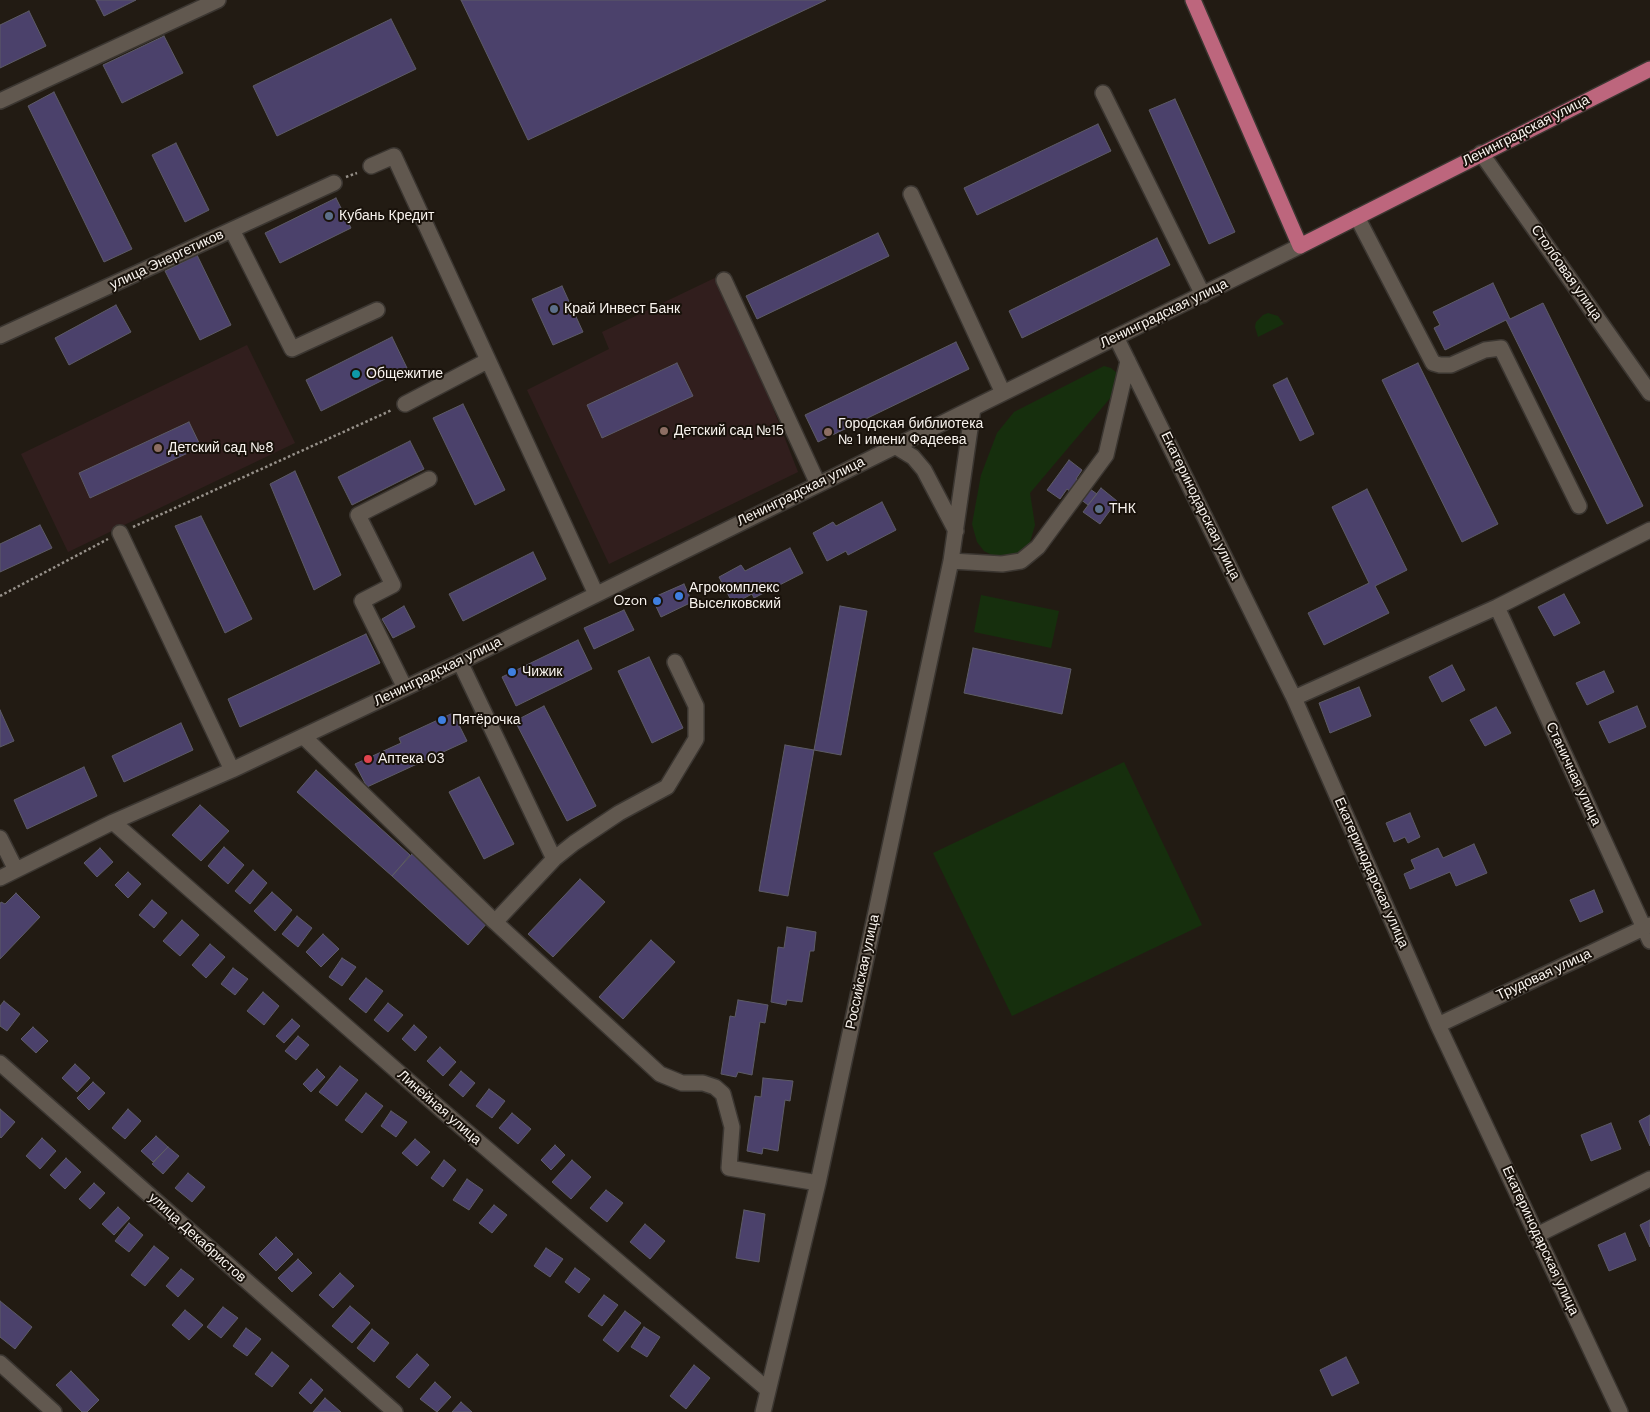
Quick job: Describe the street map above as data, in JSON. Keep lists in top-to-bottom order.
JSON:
{
  "streets": {
    "main road": ["Ленинградская улица"],
    "street": [
      "улица Энергетиков",
      "Столбовая улица",
      "Екатеринодарская улица",
      "Станичная улица",
      "Российская улица",
      "Трудовая улица",
      "Линейная улица",
      "улица Декабристов"
    ]
  },
  "crossings": [
    ["Ленинградская улица", "Столбовая улица"],
    ["Ленинградская улица", "Екатеринодарская улица"],
    ["Ленинградская улица", "Российская улица"],
    ["Ленинградская улица", "Линейная улица"],
    ["Екатеринодарская улица", "Трудовая улица"],
    ["Станичная улица", "Трудовая улица"],
    ["Российская улица", "Линейная улица"]
  ],
  "places": [
    "Кубань Кредит",
    "Край Инвест Банк",
    "Общежитие",
    "Детский сад №15",
    "Городская библиотека № 1 имени Фадеева",
    "Детский сад №8",
    "ТНК",
    "Агрокомплекс Выселковский",
    "Ozon",
    "Чижик",
    "Пятёрочка",
    "Аптека 03"
  ]
}
